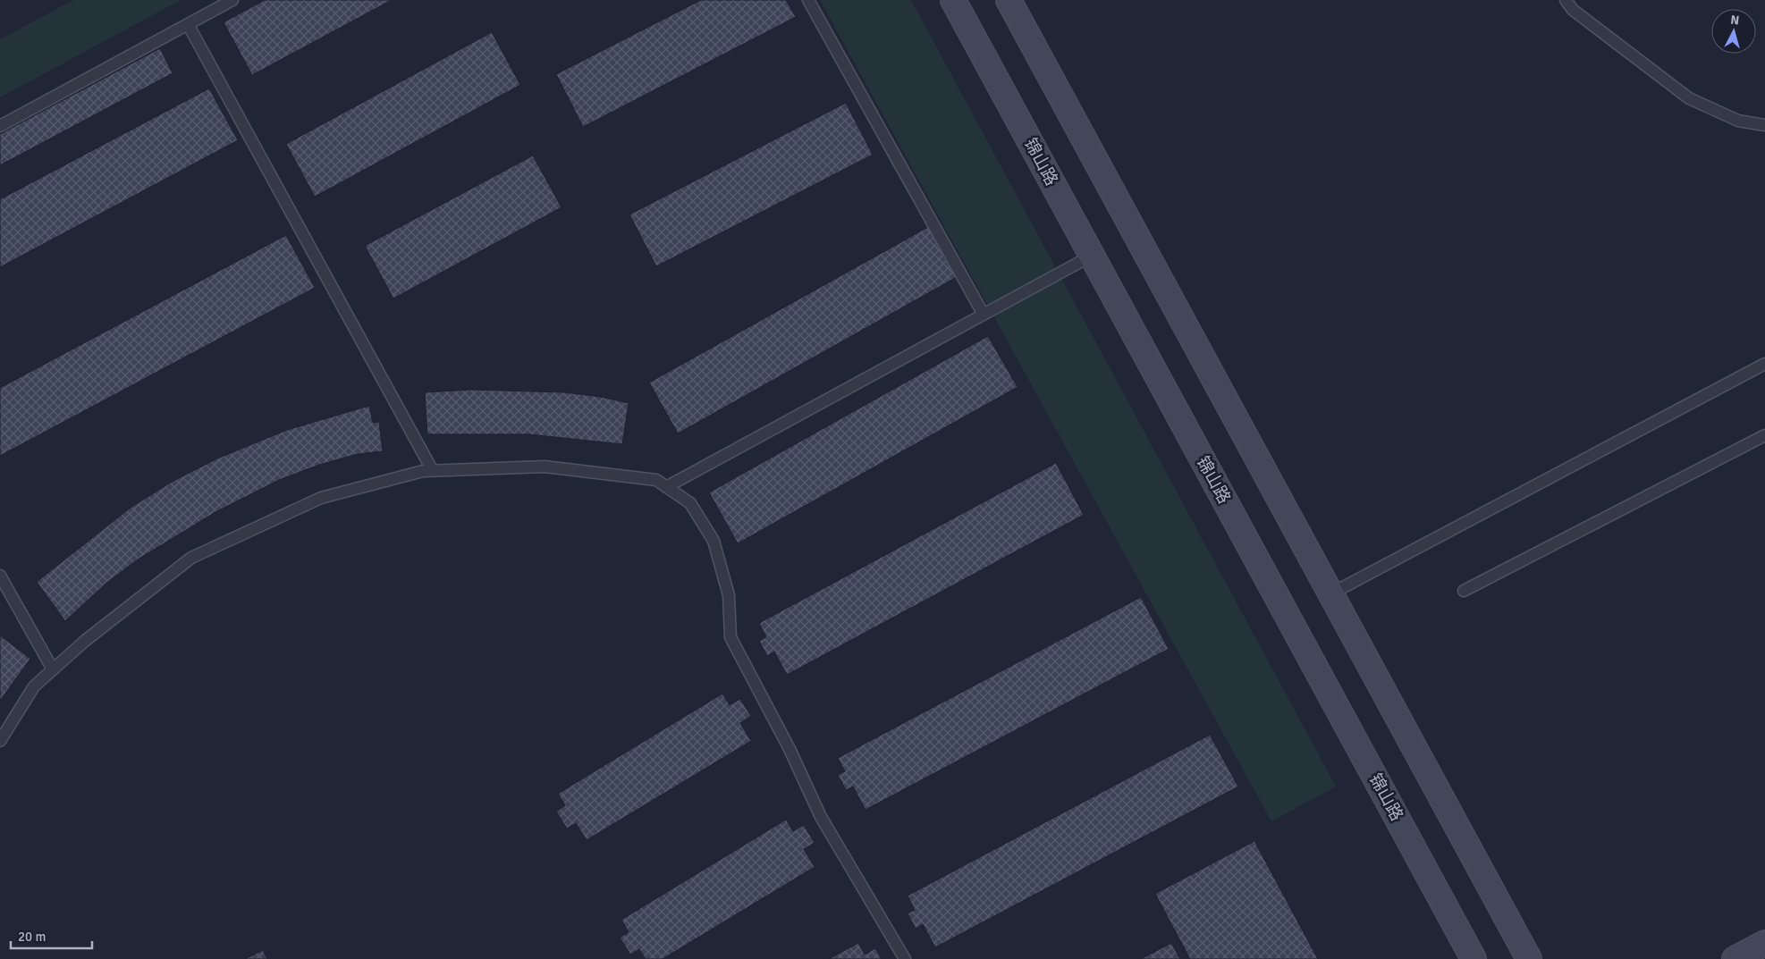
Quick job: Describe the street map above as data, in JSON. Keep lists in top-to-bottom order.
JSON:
{
  "streets": {
    "street": ["锦山路"]
  },
  "scale_bar": "20 m",
  "north": "top"
}
